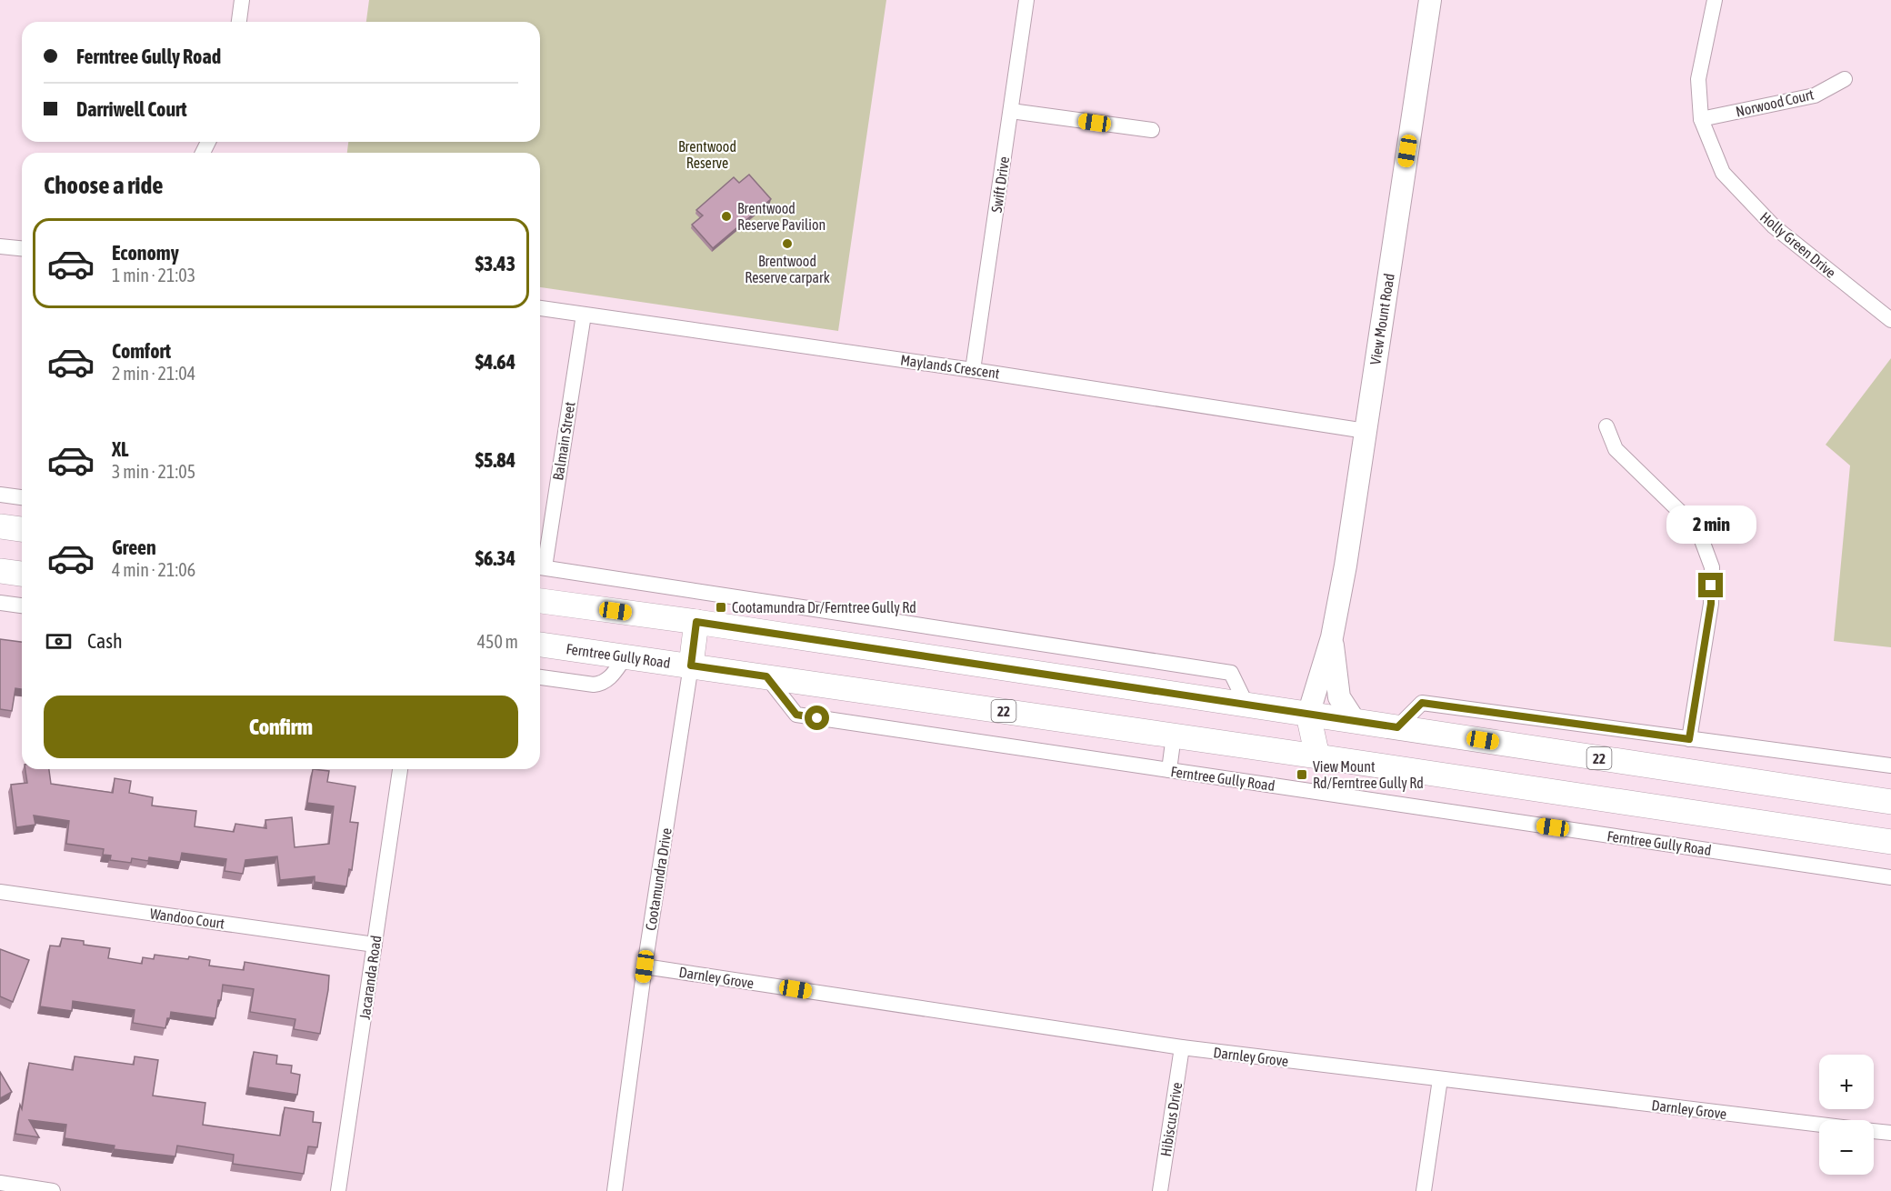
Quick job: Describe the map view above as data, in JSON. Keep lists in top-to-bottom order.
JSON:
{
  "streets": {
    "main road": ["Ferntree Gully Road", "22"],
    "street": [
      "Norwood Court",
      "Swift Drive",
      "Holly Green Drive",
      "View Mount Road",
      "Maylands Crescent",
      "Balmain Street",
      "Cootamundra Drive",
      "Wandoo Court",
      "Jacaranda Road",
      "Darnley Grove",
      "Hibiscus Drive"
    ]
  },
  "crossings": [
    ["Norwood Court", "Holly Green Drive"],
    ["Swift Drive", "Maylands Crescent"],
    ["View Mount Road", "Maylands Crescent"],
    ["View Mount Road", "22"],
    ["Maylands Crescent", "Balmain Street"],
    ["Ferntree Gully Road", "Cootamundra Drive"],
    ["Cootamundra Drive", "Darnley Grove"],
    ["Wandoo Court", "Jacaranda Road"],
    ["Darnley Grove", "Hibiscus Drive"]
  ],
  "parks": ["Brentwood Reserve"],
  "places": {
    "other": ["Brentwood Reserve Pavilion", "Brentwood Reserve carpark"],
    "transit": ["Cootamundra Dr/Ferntree Gully Rd", "View Mount Rd/Ferntree Gully Rd"]
  },
  "page": {
    "banner": ["Ferntree Gully Road", "Darriwell Court"],
    "heading": "Choose a ride",
    "list": [
      {
        "name": "Economy",
        "note": "1 min · 21:03",
        "value": "$3.43"
      },
      {
        "name": "Comfort",
        "note": "2 min · 21:04",
        "value": "$4.64"
      },
      {
        "name": "XL",
        "note": "3 min · 21:05",
        "value": "$5.84"
      },
      {
        "name": "Green",
        "note": "4 min · 21:06",
        "value": "$6.34"
      }
    ],
    "bubble": "2 min",
    "pay": ["Cash", "450 m"],
    "buttons": "Confirm",
    "map_buttons": ["+", "−"]
  }
}
